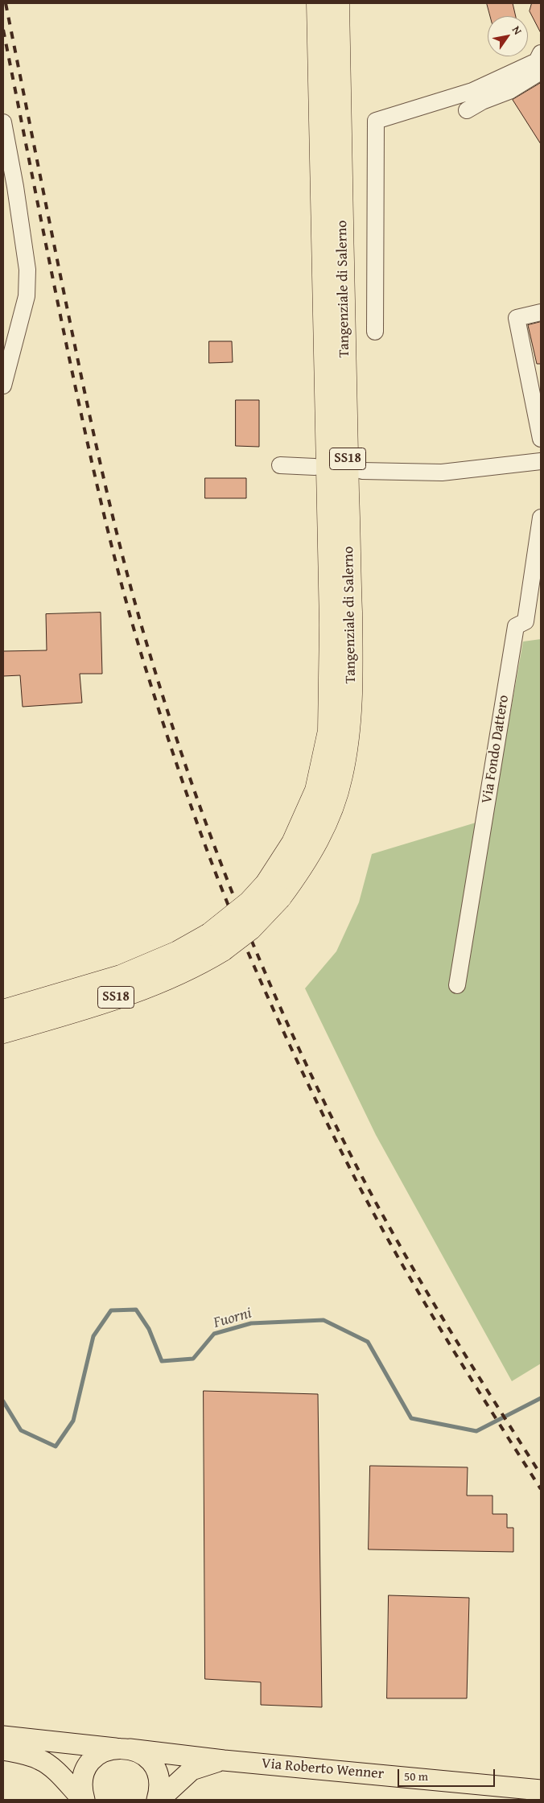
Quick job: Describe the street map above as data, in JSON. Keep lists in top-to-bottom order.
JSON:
{
  "streets": {
    "highway": ["Tangenziale di Salerno", "SS18"],
    "main road": ["Via Roberto Wenner"],
    "street": ["Via Fondo Dattero"]
  },
  "water": ["Fuorni"],
  "scale_bar": "50 m",
  "north": "top right"
}
